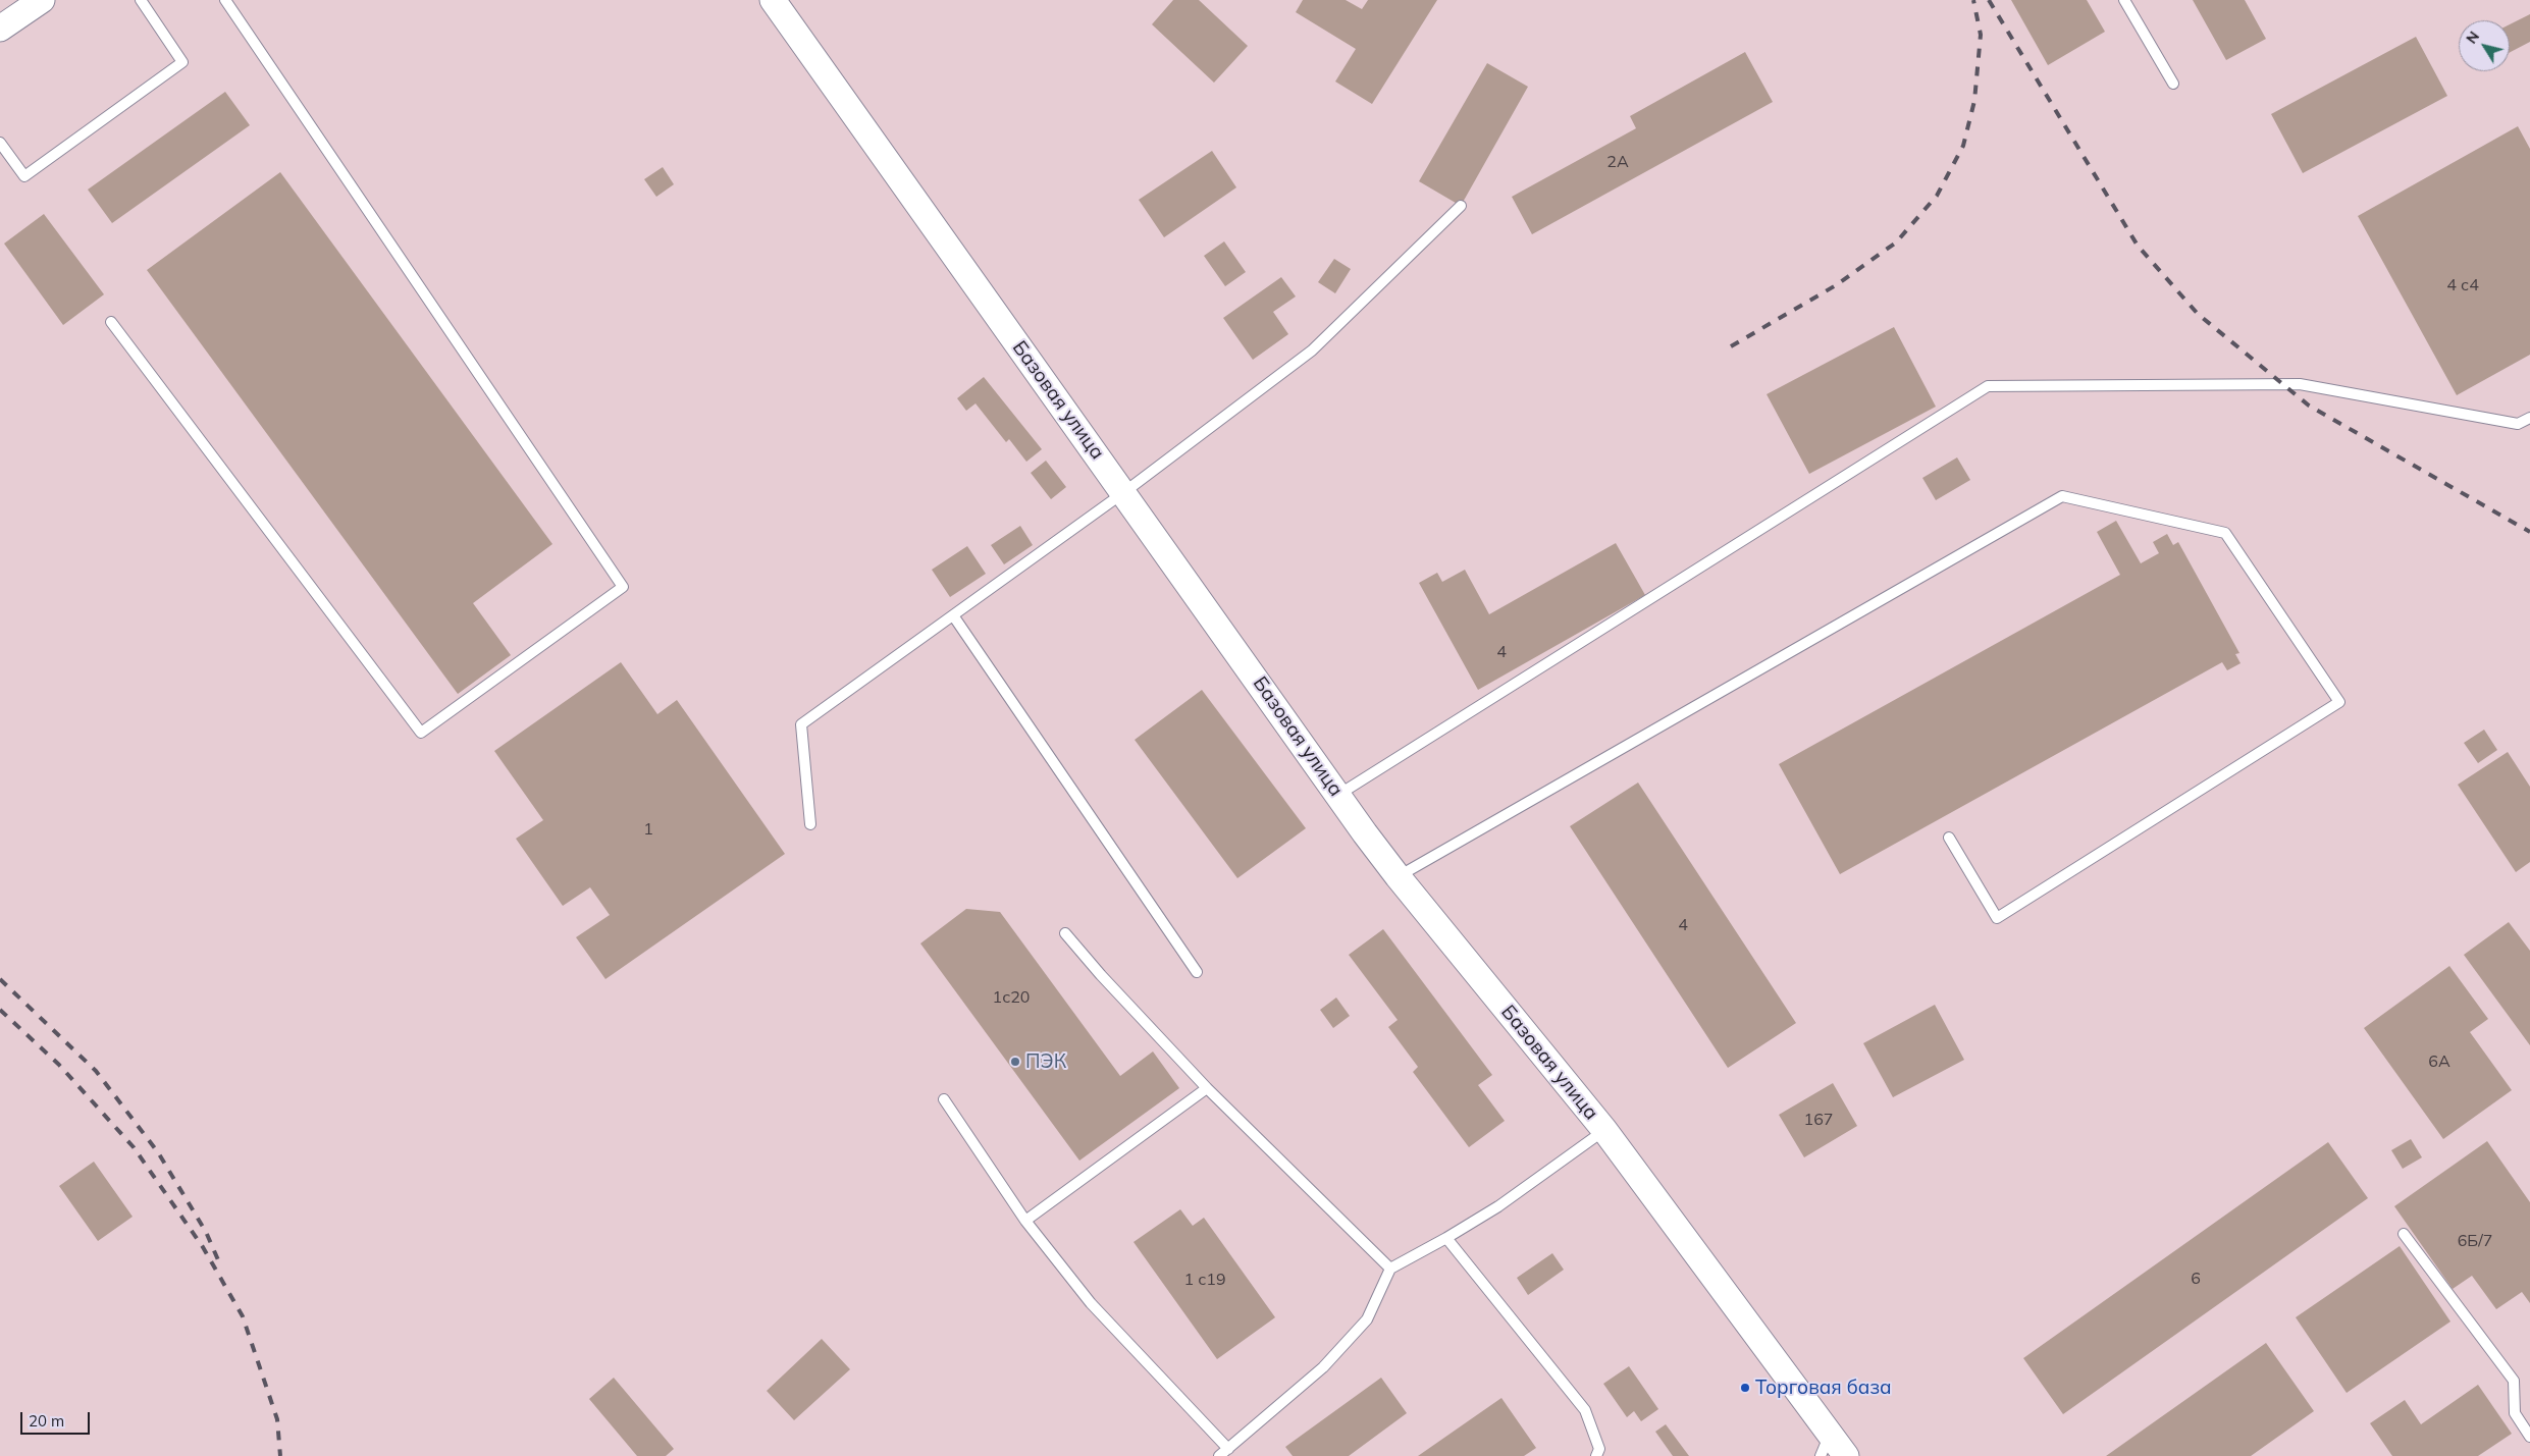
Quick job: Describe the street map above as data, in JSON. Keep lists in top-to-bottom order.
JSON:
{
  "streets": {
    "street": ["Базовая улица"]
  },
  "places": ["ПЭК", "Торговая база"],
  "house_numbers": [
    "2А",
    "4 с4",
    "4",
    "1",
    "4",
    "1с20",
    "6А",
    "167",
    "6Б/7",
    "6",
    "1 с19"
  ],
  "scale_bar": "20 m",
  "north": "top left"
}
